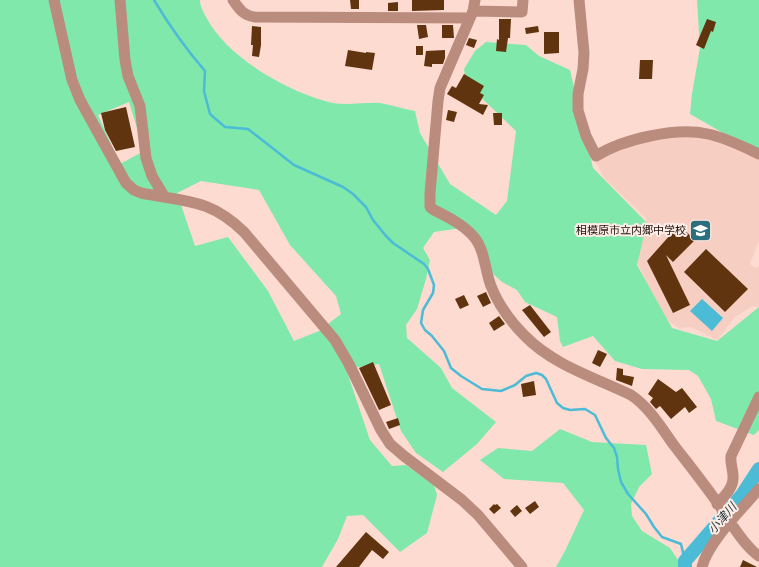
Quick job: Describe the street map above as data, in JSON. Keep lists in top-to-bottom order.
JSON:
{
  "water": ["小津川"],
  "places": {
    "school or university": ["相模原市立内郷中学校"]
  }
}
